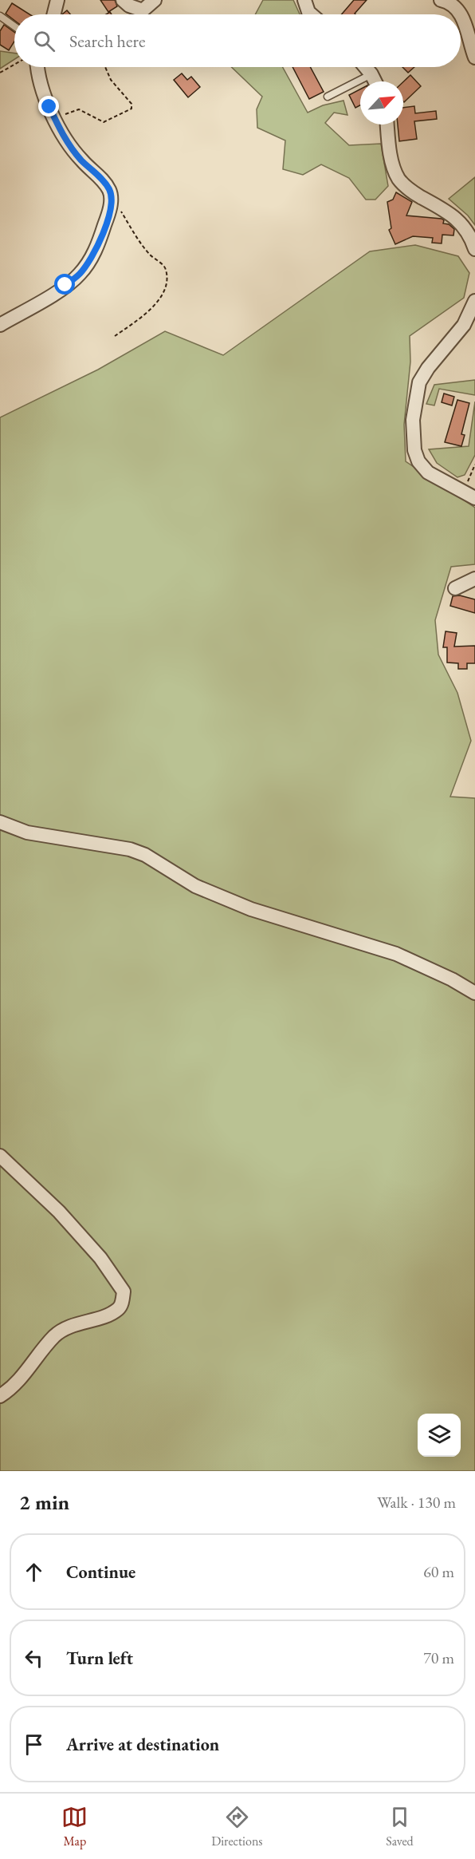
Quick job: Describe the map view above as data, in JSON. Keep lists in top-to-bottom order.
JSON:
{
  "north": "top right",
  "page": {
    "search": "Search here",
    "heading": ["2 min", "Walk · 130 m"],
    "list": [
      ["Continue", "60 m"],
      ["Turn left", "70 m"],
      "Arrive at destination"
    ],
    "nav": ["Map", "Directions", "Saved"]
  }
}
